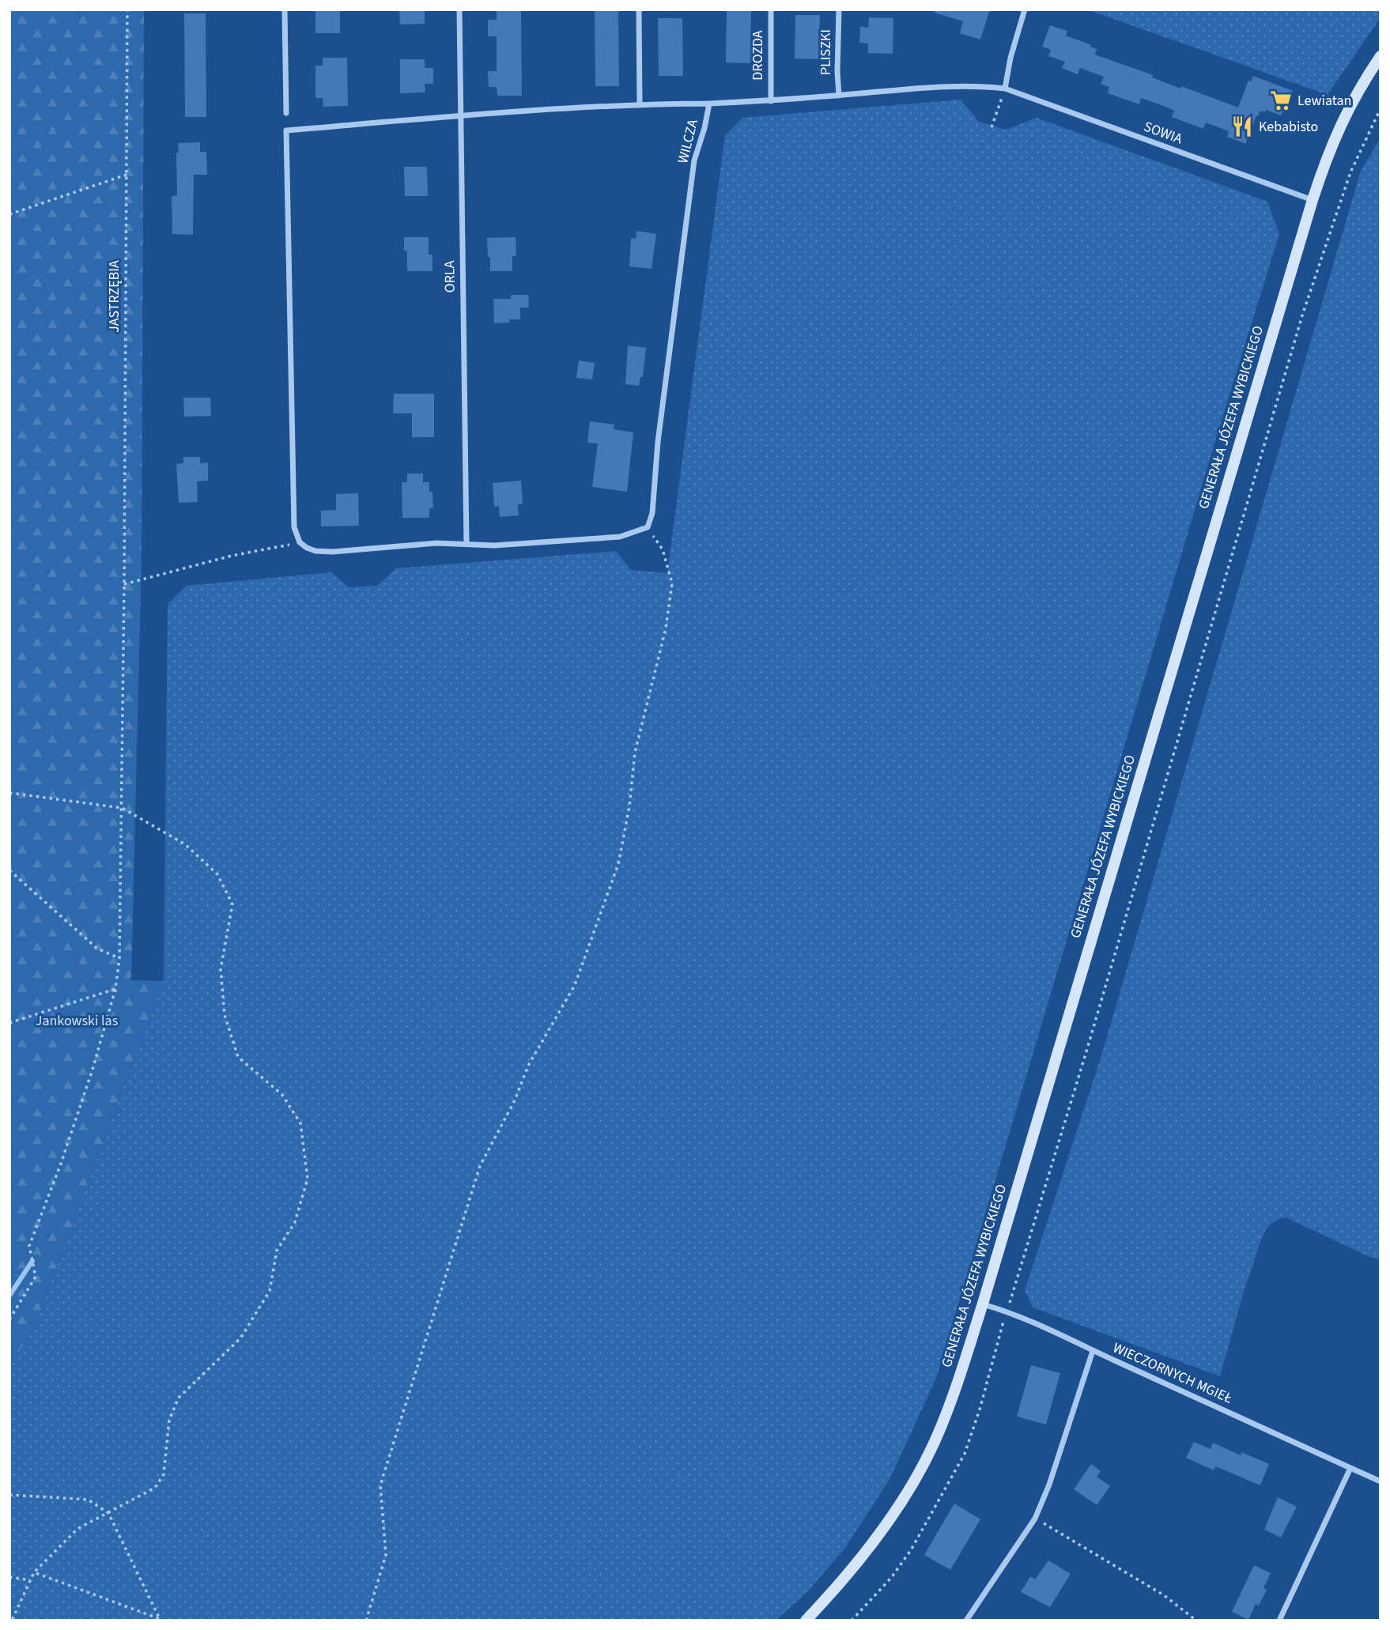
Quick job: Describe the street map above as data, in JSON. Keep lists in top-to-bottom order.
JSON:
{
  "streets": {
    "main road": ["GENERAŁA JÓZEFA WYBICKIEGO"],
    "street": [
      "PLISZKI",
      "DROZDA",
      "SOWIA",
      "WILCZA",
      "ORLA",
      "WIECZORNYCH MGIEŁ"
    ],
    "path": ["JASTRZĘBIA"]
  },
  "crossings": [
    ["PLISZKI", "WILCZA"],
    ["DROZDA", "WILCZA"],
    ["SOWIA", "WILCZA"],
    ["SOWIA", "GENERAŁA JÓZEFA WYBICKIEGO"],
    ["GENERAŁA JÓZEFA WYBICKIEGO", "WIECZORNYCH MGIEŁ"]
  ],
  "parks": ["Jankowski las"],
  "places": {
    "supermarket": ["Lewiatan"],
    "restaurant": ["Kebabisto"]
  }
}
